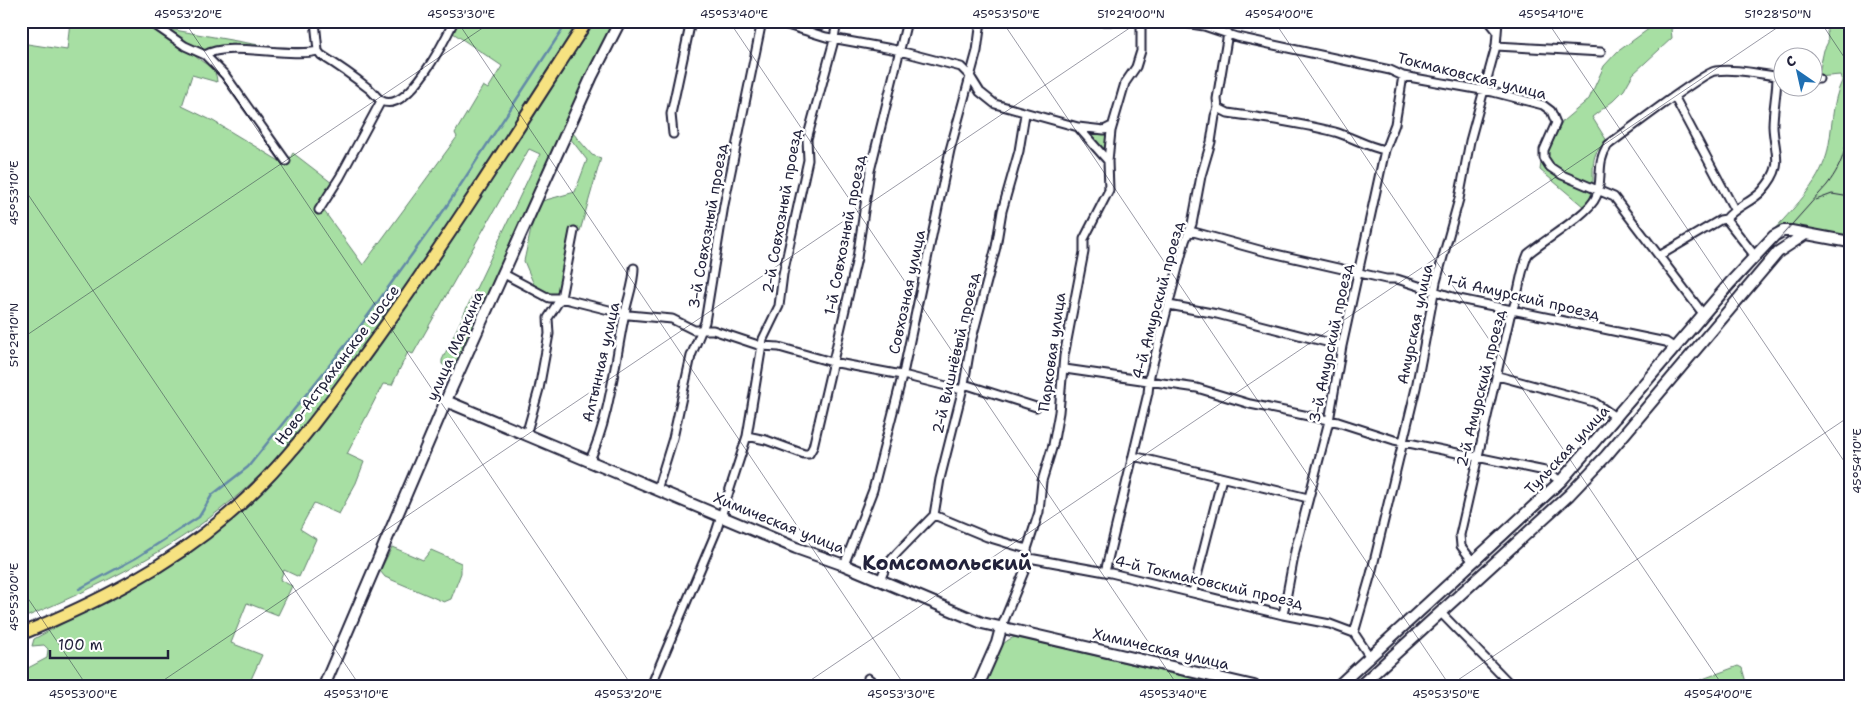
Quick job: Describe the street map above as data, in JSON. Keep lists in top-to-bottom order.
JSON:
{
  "streets": {
    "main road": ["Ново-Астраханское шоссе"],
    "street": [
      "Токмаковская улица",
      "2-й Совхозный проезд",
      "3-й Совхозный проезд",
      "1-й Совхозный проезд",
      "Совхозная улица",
      "1-й Амурский проезд",
      "4-й Амурский проезд",
      "Амурская улица",
      "3-й Амурский проезд",
      "улица Маркина",
      "Парковая улица",
      "2-й Вишнёвый проезд",
      "Алтынная улица",
      "2-й Амурский проезд",
      "Тульская улица",
      "Химическая улица",
      "4-й Токмаковский проезд"
    ]
  },
  "crossings": [
    ["Токмаковская улица", "4-й Амурский проезд"],
    ["Токмаковская улица", "Амурская улица"],
    ["Токмаковская улица", "3-й Амурский проезд"],
    ["Токмаковская улица", "2-й Амурский проезд"],
    ["Токмаковская улица", "Тульская улица"],
    ["2-й Совхозный проезд", "1-й Совхозный проезд"],
    ["2-й Совхозный проезд", "Химическая улица"],
    ["3-й Совхозный проезд", "Химическая улица"],
    ["Совхозная улица", "Химическая улица"],
    ["1-й Амурский проезд", "4-й Амурский проезд"],
    ["1-й Амурский проезд", "Амурская улица"],
    ["1-й Амурский проезд", "3-й Амурский проезд"],
    ["1-й Амурский проезд", "2-й Амурский проезд"],
    ["1-й Амурский проезд", "Тульская улица"],
    ["4-й Амурский проезд", "4-й Токмаковский проезд"],
    ["Амурская улица", "4-й Токмаковский проезд"],
    ["3-й Амурский проезд", "4-й Токмаковский проезд"],
    ["улица Маркина", "Химическая улица"],
    ["Парковая улица", "4-й Токмаковский проезд"],
    ["Алтынная улица", "Химическая улица"],
    ["2-й Амурский проезд", "Тульская улица"]
  ],
  "districts": ["Комсомольский"],
  "scale_bar": "100 m",
  "north": "top left",
  "coordinates": [
    "45°53'20\"E",
    "45°53'30\"E",
    "45°53'40\"E",
    "45°53'50\"E",
    "51°29'00\"N",
    "45°54'00\"E",
    "45°54'10\"E",
    "51°28'50\"N",
    "45°53'10\"E",
    "51°29'10\"N",
    "45°53'00\"E"
  ]
}
